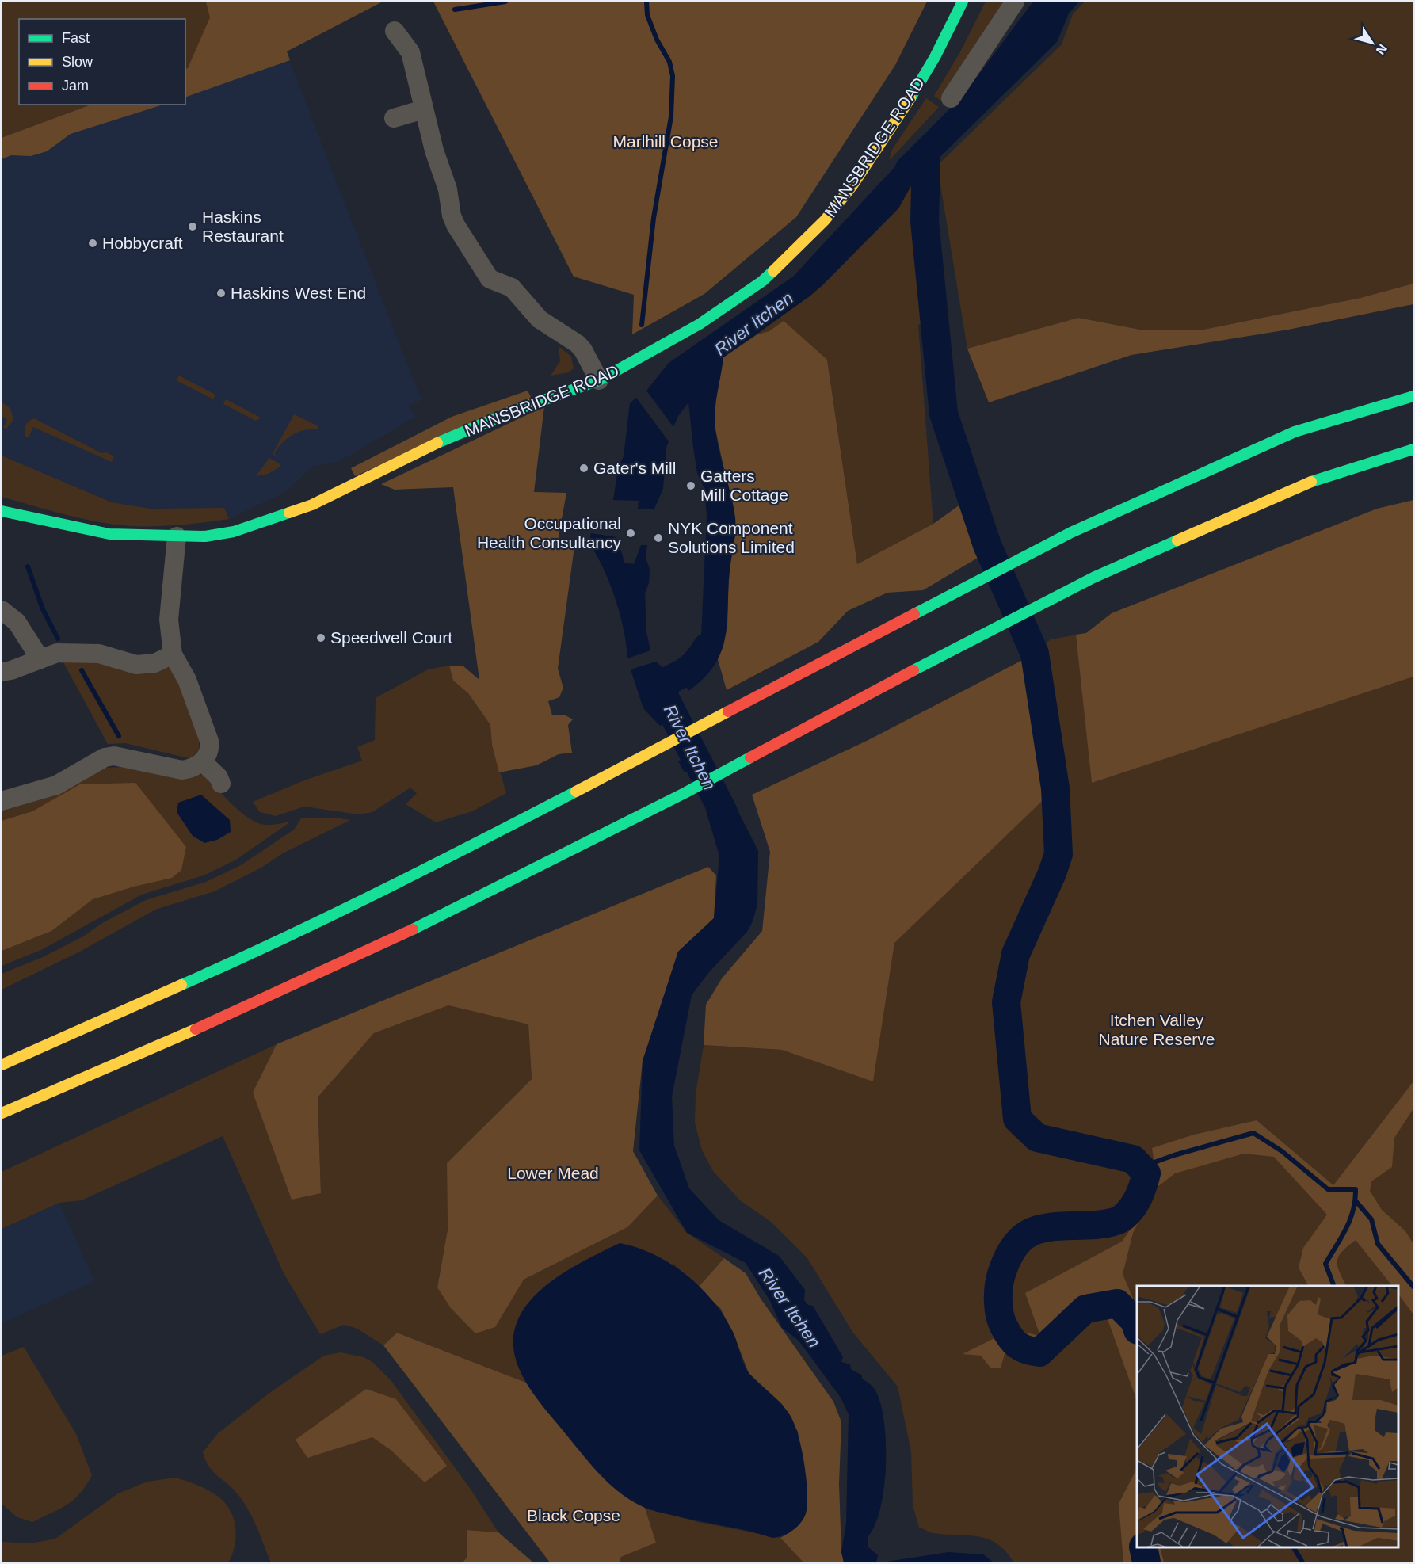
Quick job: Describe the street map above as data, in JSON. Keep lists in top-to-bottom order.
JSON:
{
  "streets": {
    "main road": ["MANSBRIDGE ROAD"]
  },
  "water": ["River Itchen"],
  "parks": [
    "Marlhill Copse",
    "Itchen Valley Nature Reserve",
    "Lower Mead",
    "Black Copse"
  ],
  "places": [
    "Haskins Restaurant",
    "Hobbycraft",
    "Haskins West End",
    "Gater's Mill",
    "Gatters Mill Cottage",
    "Occupational Health Consultancy",
    "NYK Component Solutions Limited",
    "Speedwell Court"
  ],
  "legend": ["Fast", "Slow", "Jam"],
  "north": "bottom right"
}
